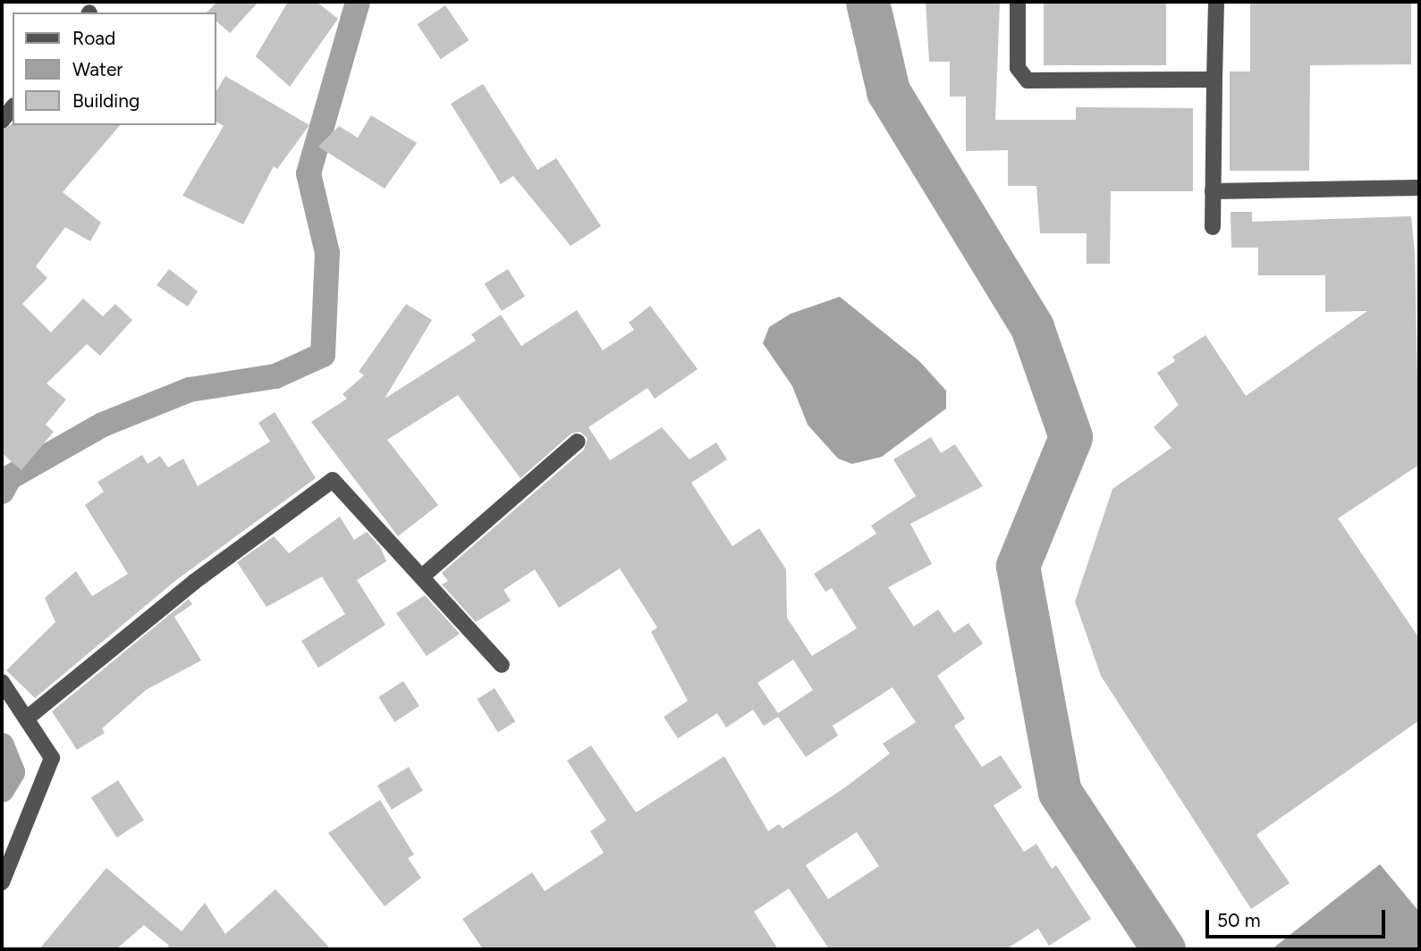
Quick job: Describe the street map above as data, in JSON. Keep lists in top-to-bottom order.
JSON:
{
  "legend": ["Road", "Water", "Building"],
  "scale_bar": "50 m"
}
